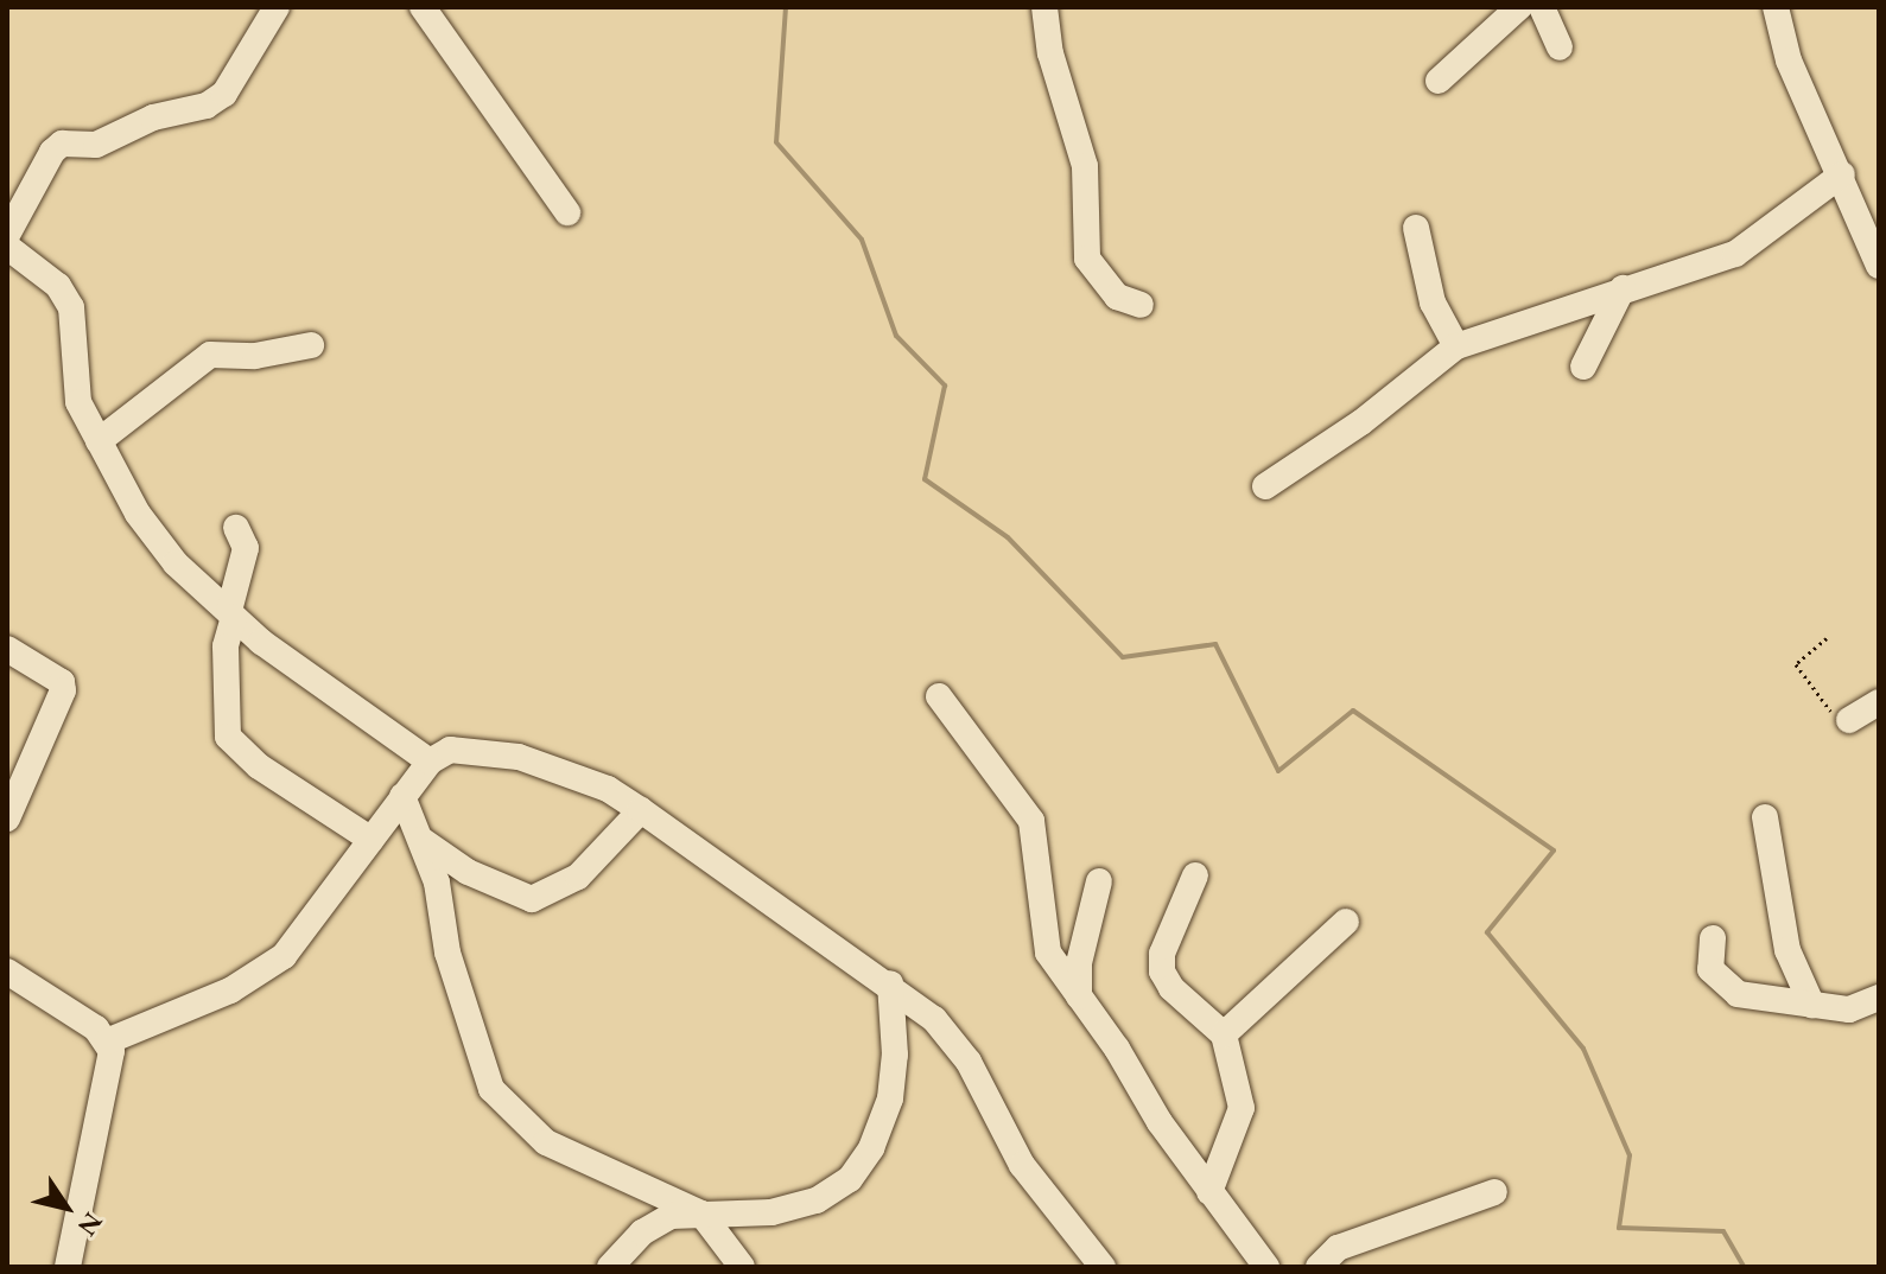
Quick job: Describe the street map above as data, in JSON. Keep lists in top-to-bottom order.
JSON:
{
  "north": "bottom right"
}
